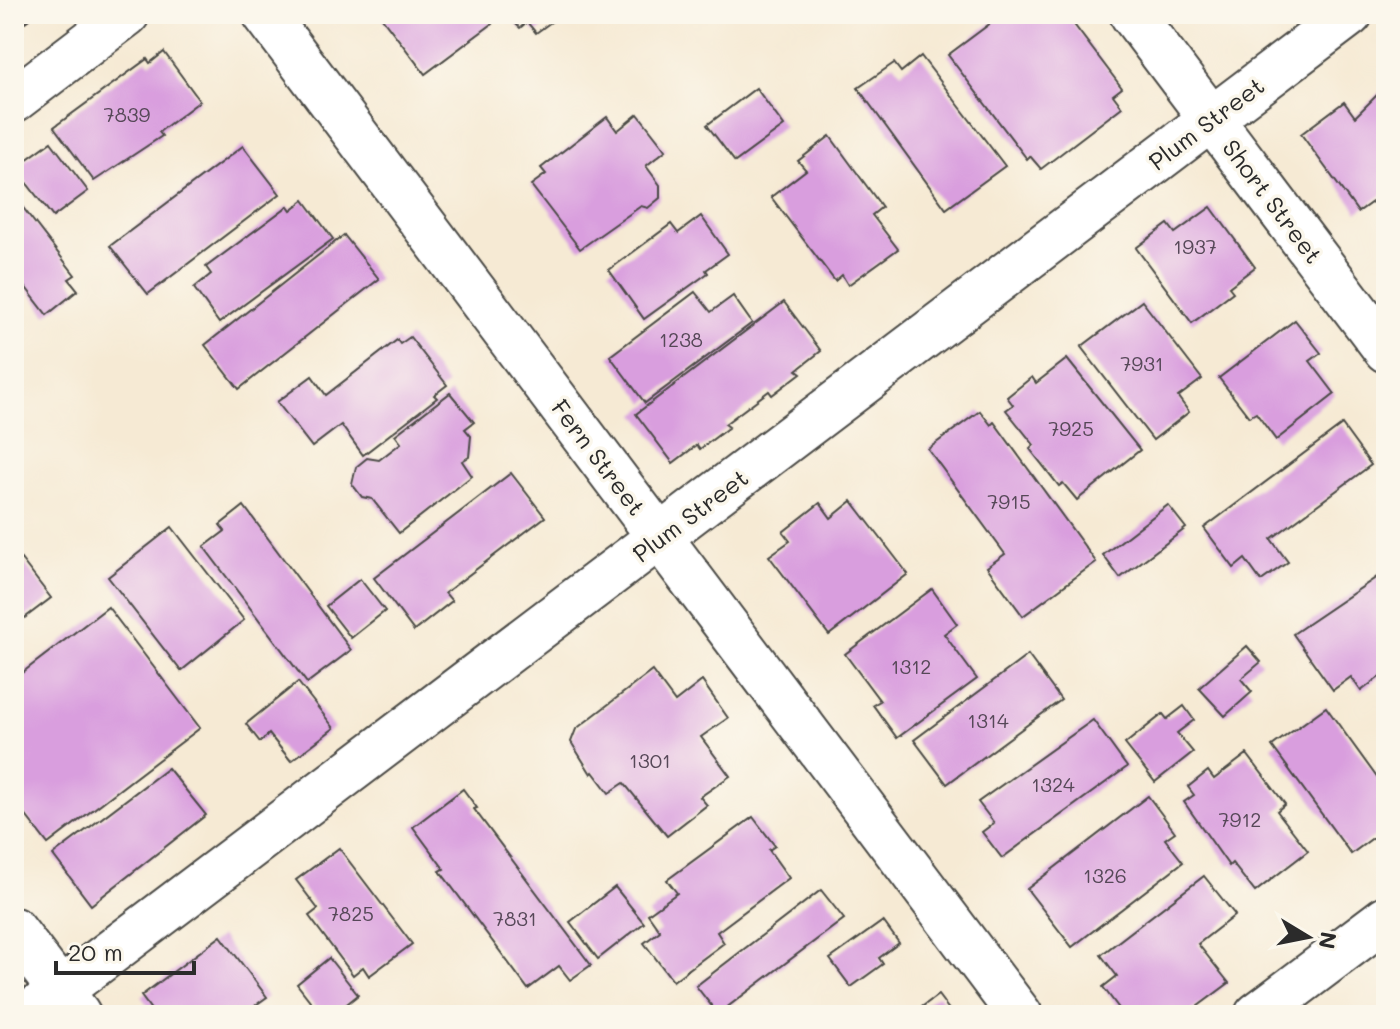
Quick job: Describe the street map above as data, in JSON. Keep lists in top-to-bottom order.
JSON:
{
  "streets": {
    "street": ["Plum Street", "Short Street", "Fern Street"]
  },
  "crossings": [
    ["Plum Street", "Short Street"],
    ["Plum Street", "Fern Street"]
  ],
  "house_numbers": [
    "7839",
    "1937",
    "1238",
    "7931",
    "7925",
    "7915",
    "1312",
    "1314",
    "1301",
    "1324",
    "7912",
    "1326",
    "7825",
    "7831"
  ],
  "scale_bar": "20 m",
  "north": "right"
}
